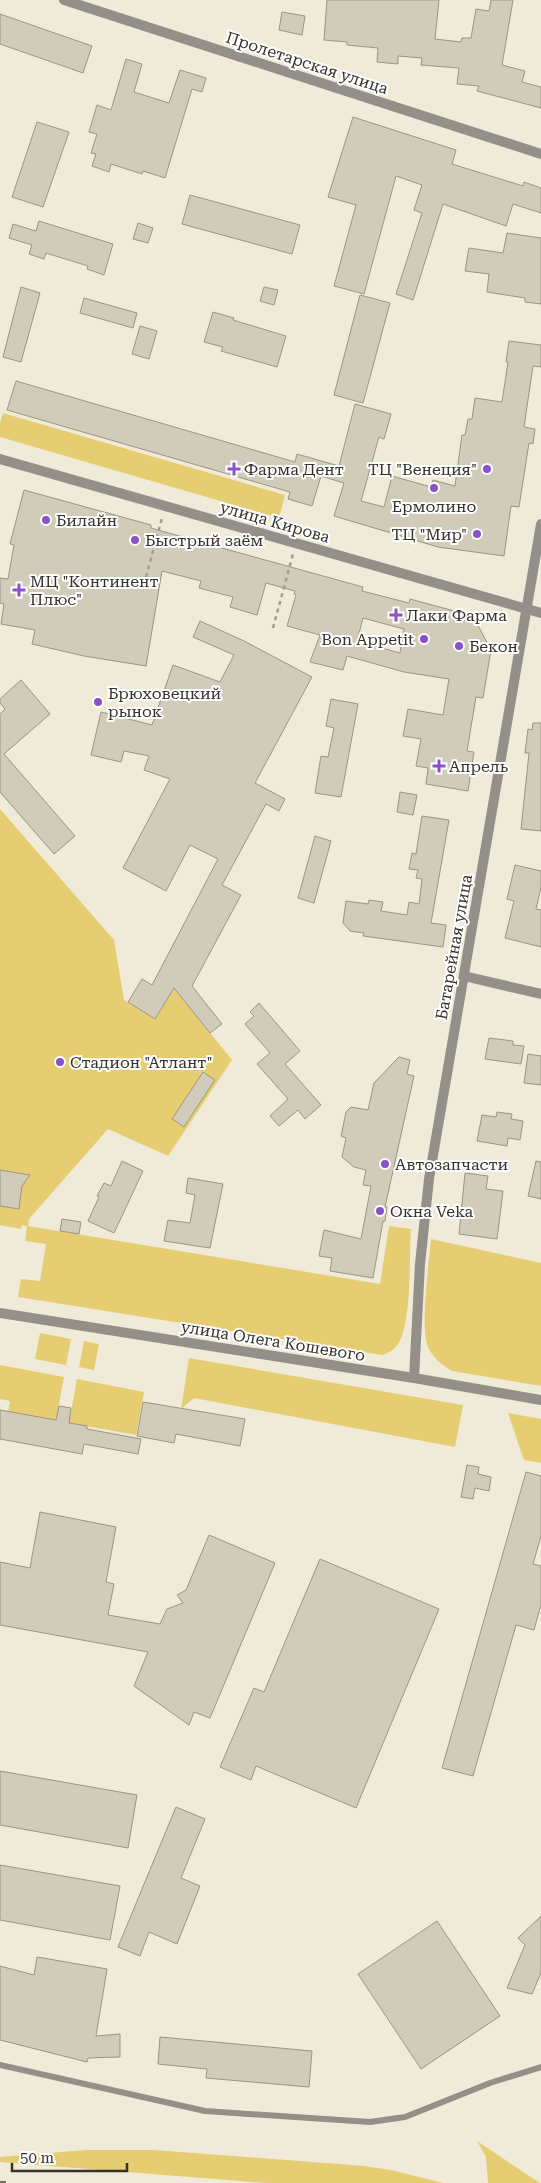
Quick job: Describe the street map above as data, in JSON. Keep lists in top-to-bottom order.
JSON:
{
  "streets": {
    "street": [
      "Пролетарская улица",
      "улица Кирова",
      "Батарейная улица",
      "улица Олега Кошевого"
    ]
  },
  "crossings": [
    ["улица Кирова", "Батарейная улица"],
    ["Батарейная улица", "улица Олега Кошевого"]
  ],
  "places": {
    "health": [
      "Фарма Дент",
      "МЦ \"Континент Плюс\"",
      "Лаки Фарма",
      "Апрель"
    ],
    "other": [
      "ТЦ \"Венеция\"",
      "Ермолино",
      "Билайн",
      "ТЦ \"Мир\"",
      "Быстрый заём",
      "Bon Appetit",
      "Бекон",
      "Брюховецкий рынок",
      "Стадион \"Атлант\"",
      "Автозапчасти",
      "Окна Veka"
    ]
  },
  "scale_bar": "50 m"
}
